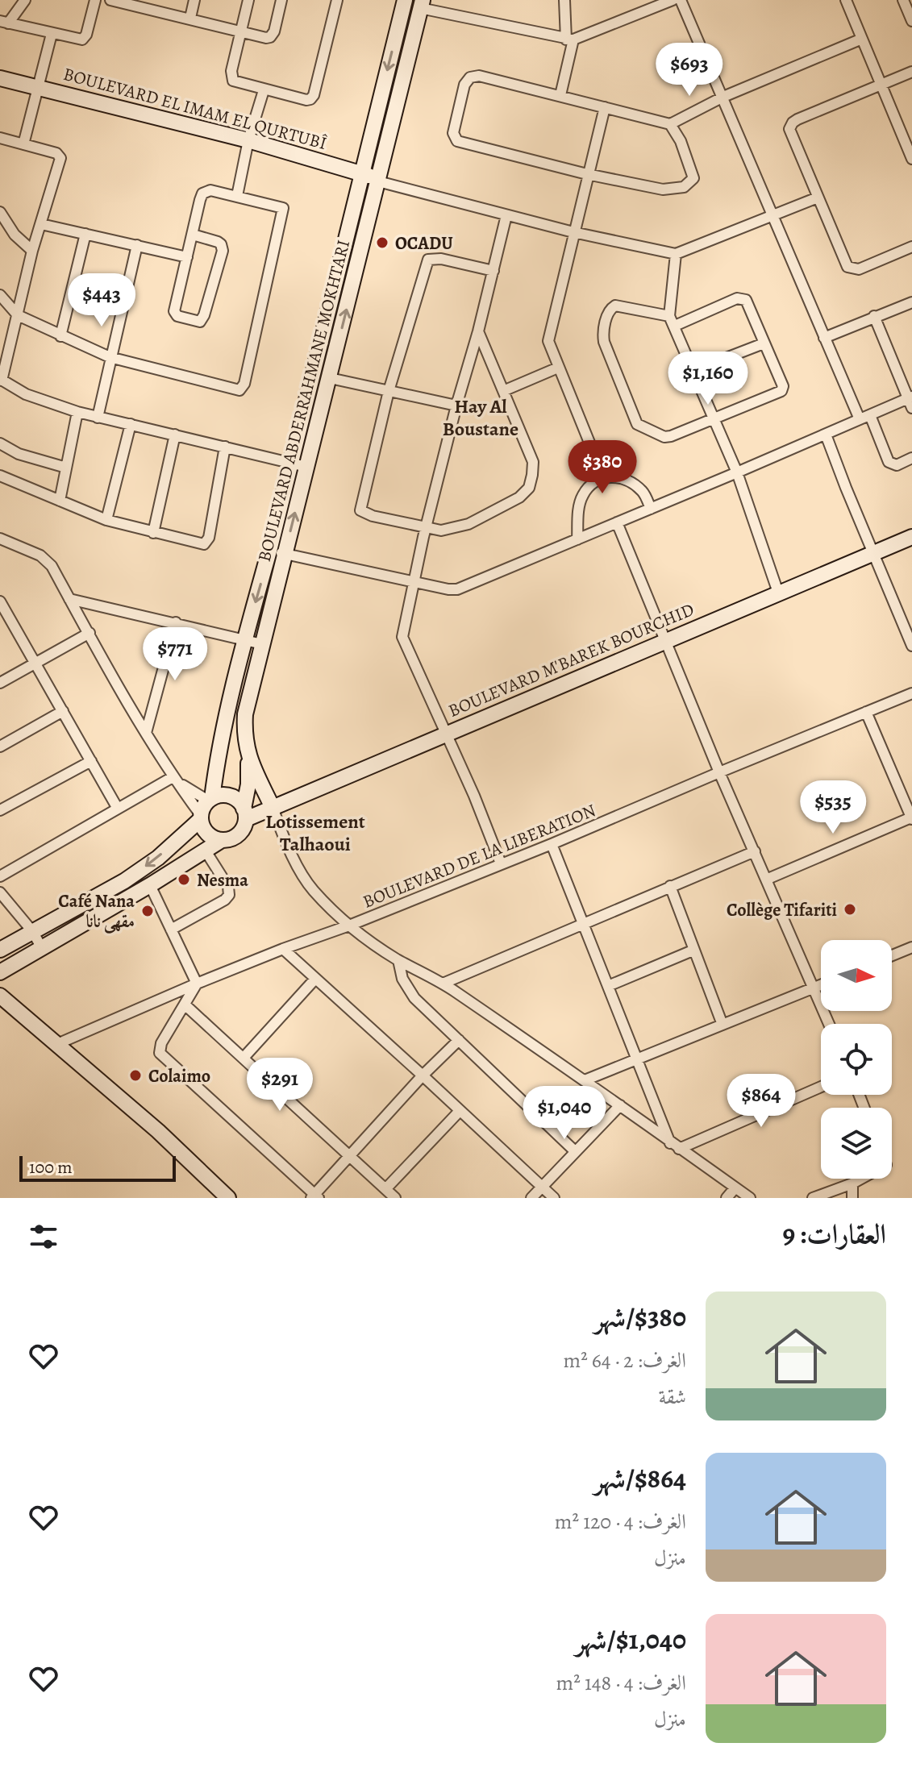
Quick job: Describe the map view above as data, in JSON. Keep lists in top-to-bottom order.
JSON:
{
  "streets": {
    "main road": ["BOULEVARD EL IMAM EL QURTUBÎ", "BOULEVARD ABDERRAHMANE MOKHTARI", "BOULEVARD M'BAREK BOURCHID"],
    "street": ["BOULEVARD DE LA LIBERATION"]
  },
  "crossings": [
    ["BOULEVARD EL IMAM EL QURTUBÎ", "BOULEVARD ABDERRAHMANE MOKHTARI"],
    ["BOULEVARD ABDERRAHMANE MOKHTARI", "BOULEVARD M'BAREK BOURCHID"]
  ],
  "districts": ["Hay Al Boustane", "Lotissement Talhaoui"],
  "places": [
    "OCADU",
    "Nesma",
    "Collège Tifariti",
    "Café Nana مقهى نانا",
    "Colaimo"
  ],
  "scale_bar": "100 m",
  "north": "right",
  "page": {
    "price": [
      "$693",
      "$443",
      "$1,160",
      "$380",
      "$771",
      "$535",
      "$291",
      "$864",
      "$1,040"
    ],
    "scale": "100 m",
    "heading": "العقارات: 9",
    "list": [
      {
        "name": "$380/شهر",
        "note": "الغرف: 2 · 64 m² · شقة"
      },
      {
        "name": "$864/شهر",
        "note": "الغرف: 4 · 120 m² · منزل"
      },
      {
        "name": "$1,040/شهر",
        "note": "الغرف: 4 · 148 m² · منزل"
      }
    ]
  }
}
